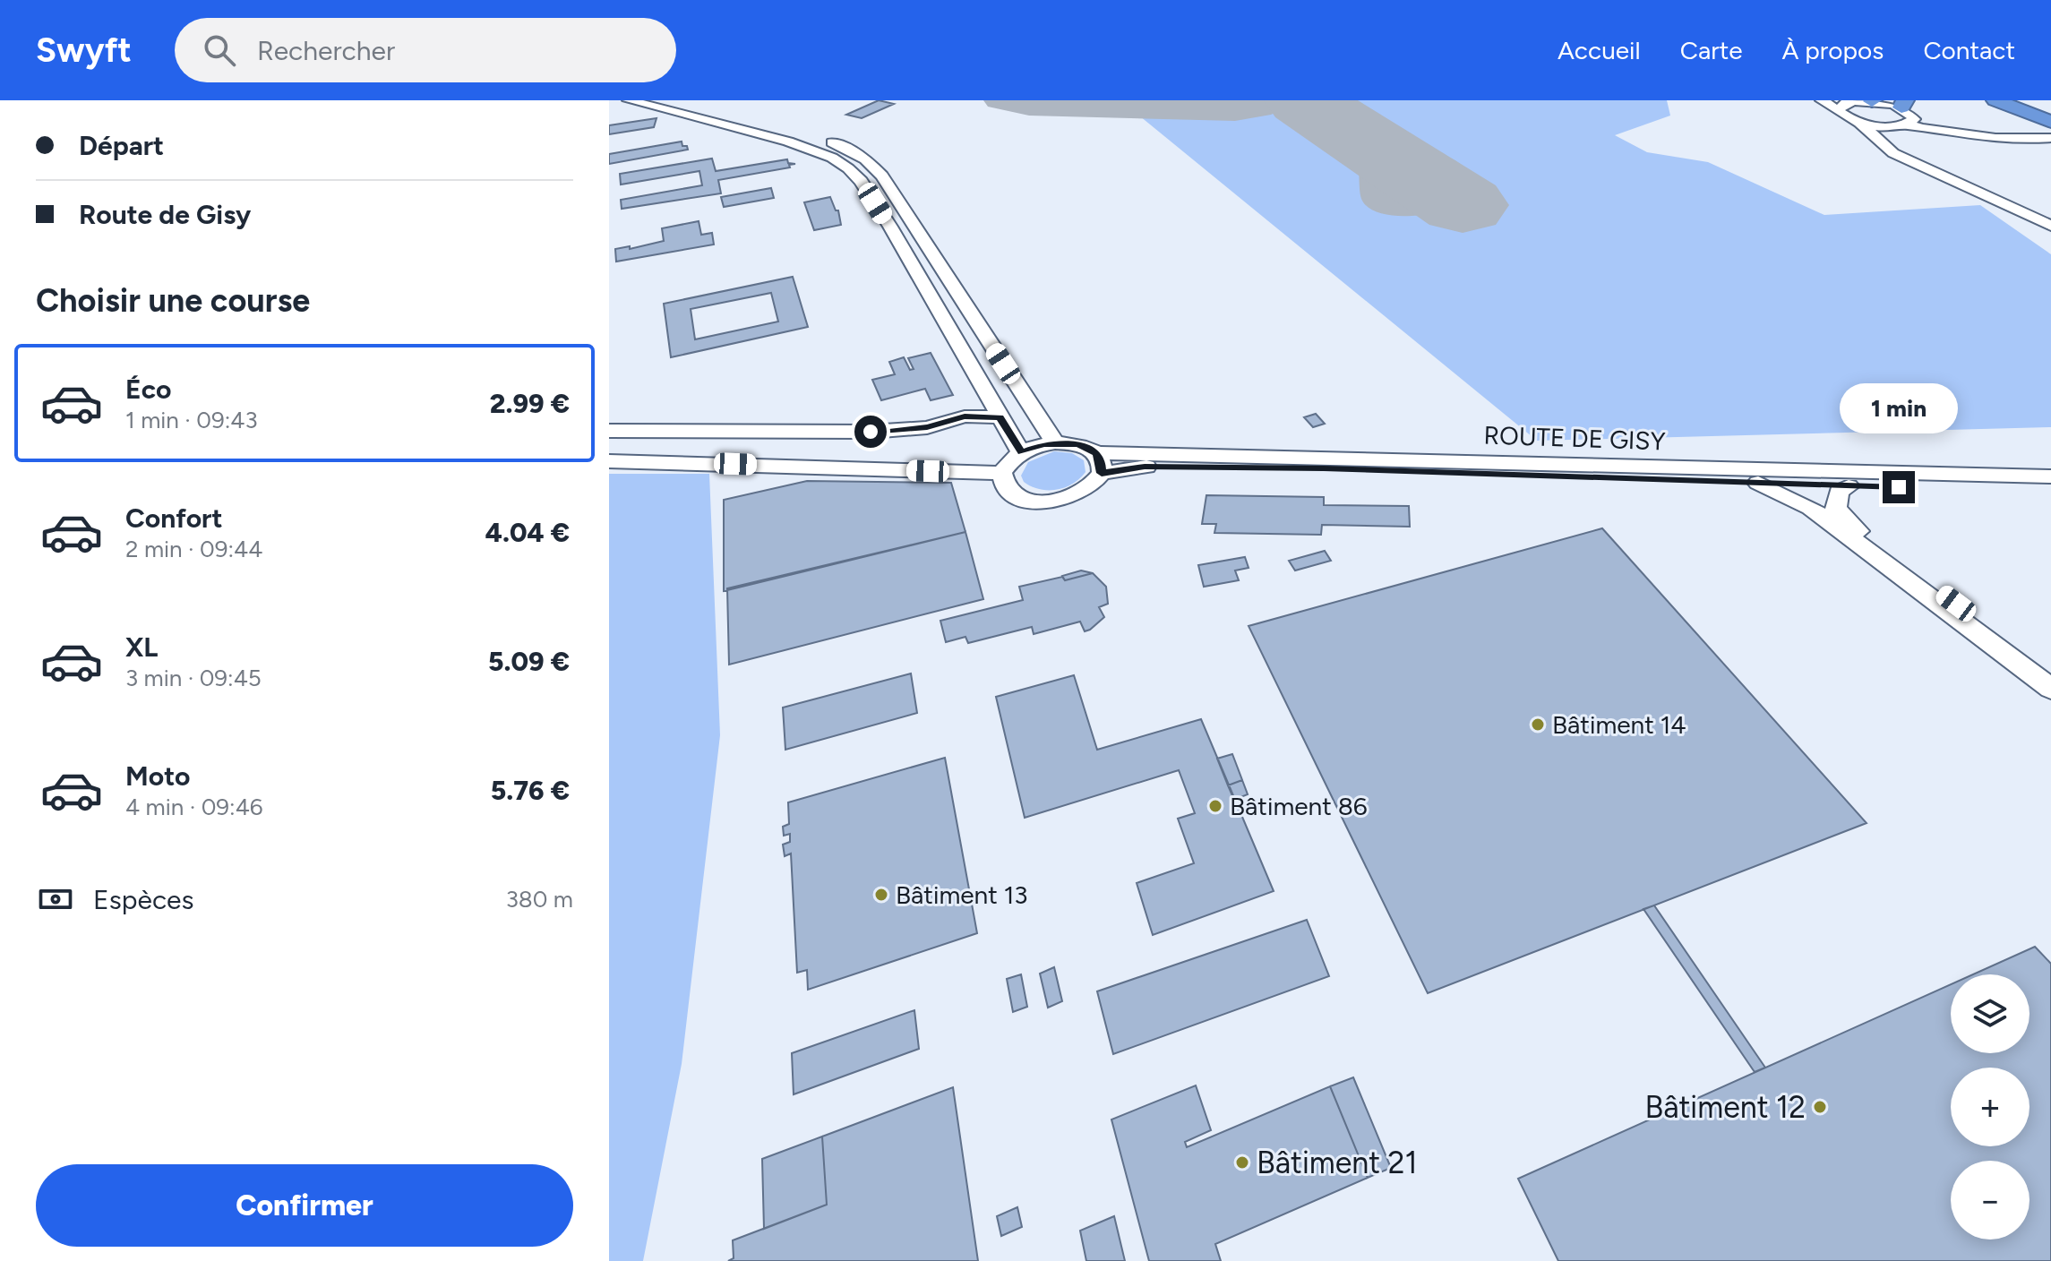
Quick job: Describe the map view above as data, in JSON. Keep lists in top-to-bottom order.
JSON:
{
  "streets": {
    "street": ["ROUTE DE GISY"]
  },
  "places": [
    "Bâtiment 14",
    "Bâtiment 86",
    "Bâtiment 13",
    "Bâtiment 12",
    "Bâtiment 21"
  ],
  "page": {
    "header": "Swyft",
    "search": "Rechercher",
    "nav": [
      "Accueil",
      "Carte",
      "À propos",
      "Contact"
    ],
    "banner": ["Départ", "Route de Gisy"],
    "heading": "Choisir une course",
    "list": [
      {
        "name": "Éco",
        "note": "1 min · 09:43",
        "value": "2.99 €"
      },
      {
        "name": "Confort",
        "note": "2 min · 09:44",
        "value": "4.04 €"
      },
      {
        "name": "XL",
        "note": "3 min · 09:45",
        "value": "5.09 €"
      },
      {
        "name": "Moto",
        "note": "4 min · 09:46",
        "value": "5.76 €"
      }
    ],
    "bubble": "1 min",
    "pay": ["Espèces", "380 m"],
    "map_buttons": ["+", "−"],
    "buttons": "Confirmer"
  }
}
